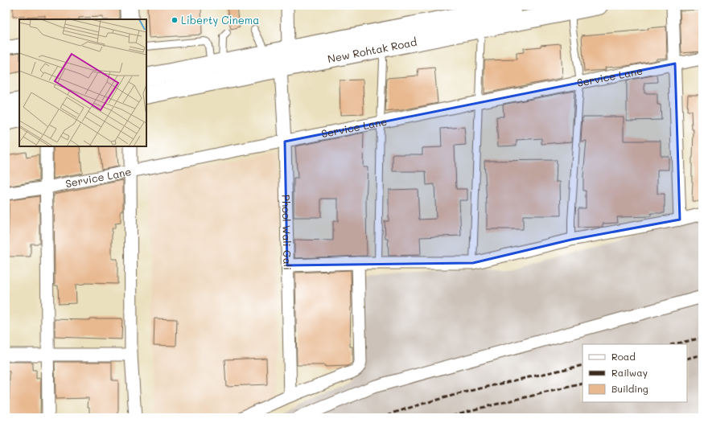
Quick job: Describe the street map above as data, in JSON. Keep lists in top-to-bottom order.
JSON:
{
  "streets": {
    "main road": ["New Rohtak Road"],
    "street": ["Service Lane", "Phool Wali Gali"]
  },
  "crossings": [
    ["New Rohtak Road", "Phool Wali Gali"],
    ["Service Lane", "Phool Wali Gali"]
  ],
  "places": ["Liberty Cinema"],
  "legend": ["Road", "Railway", "Building"]
}
